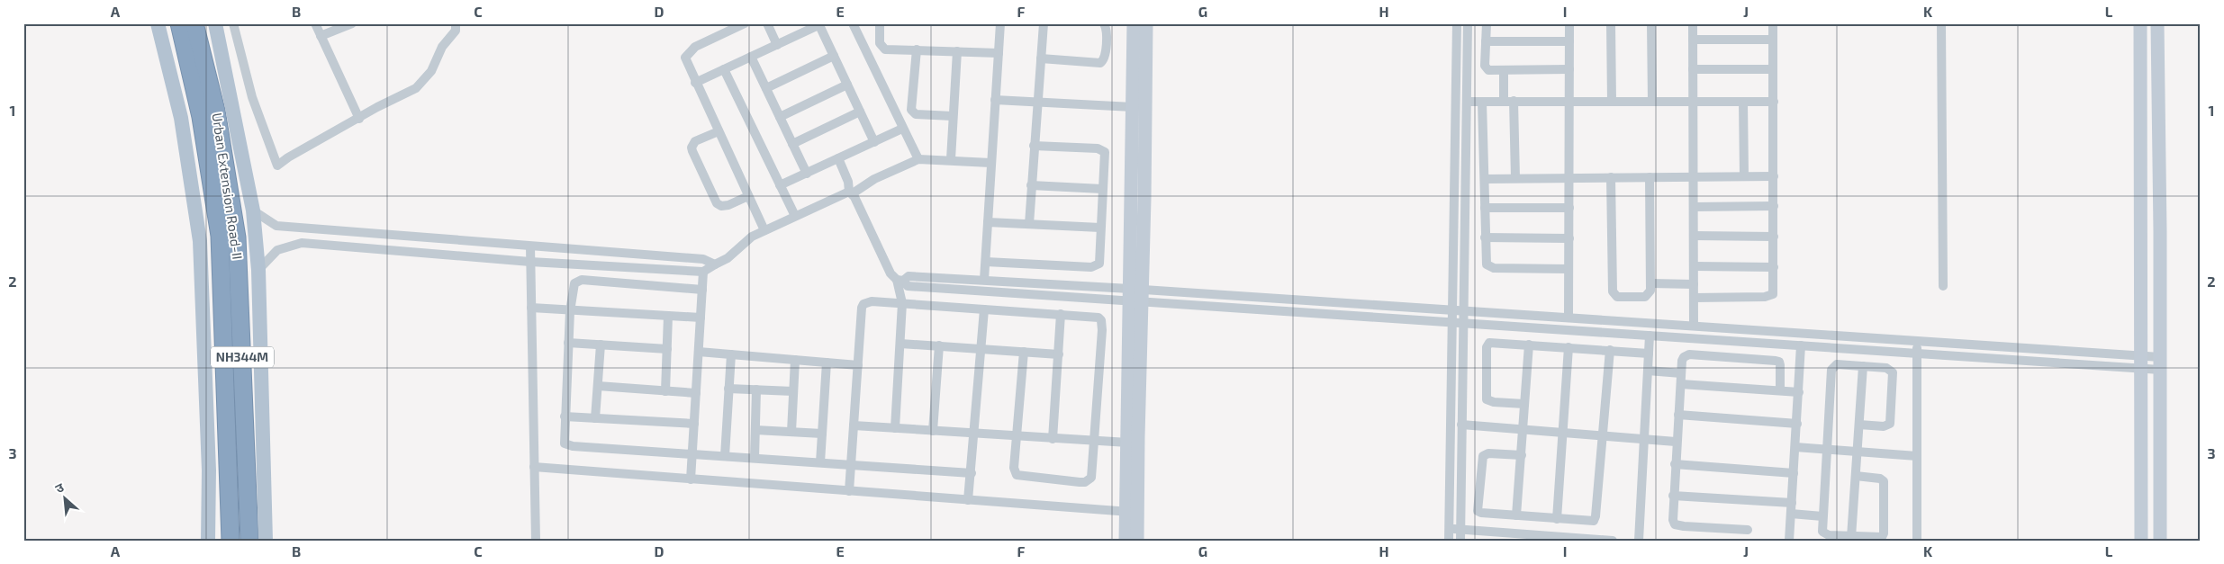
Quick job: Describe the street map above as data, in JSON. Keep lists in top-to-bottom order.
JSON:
{
  "streets": {
    "highway": ["Urban Extension Road-II", "NH344M"]
  },
  "north": "top left",
  "grid": {
    "columns": [
      "A",
      "B",
      "C",
      "D",
      "E",
      "F",
      "G",
      "H",
      "I",
      "J",
      "K",
      "L"
    ],
    "rows": ["1", "2", "3"]
  }
}
